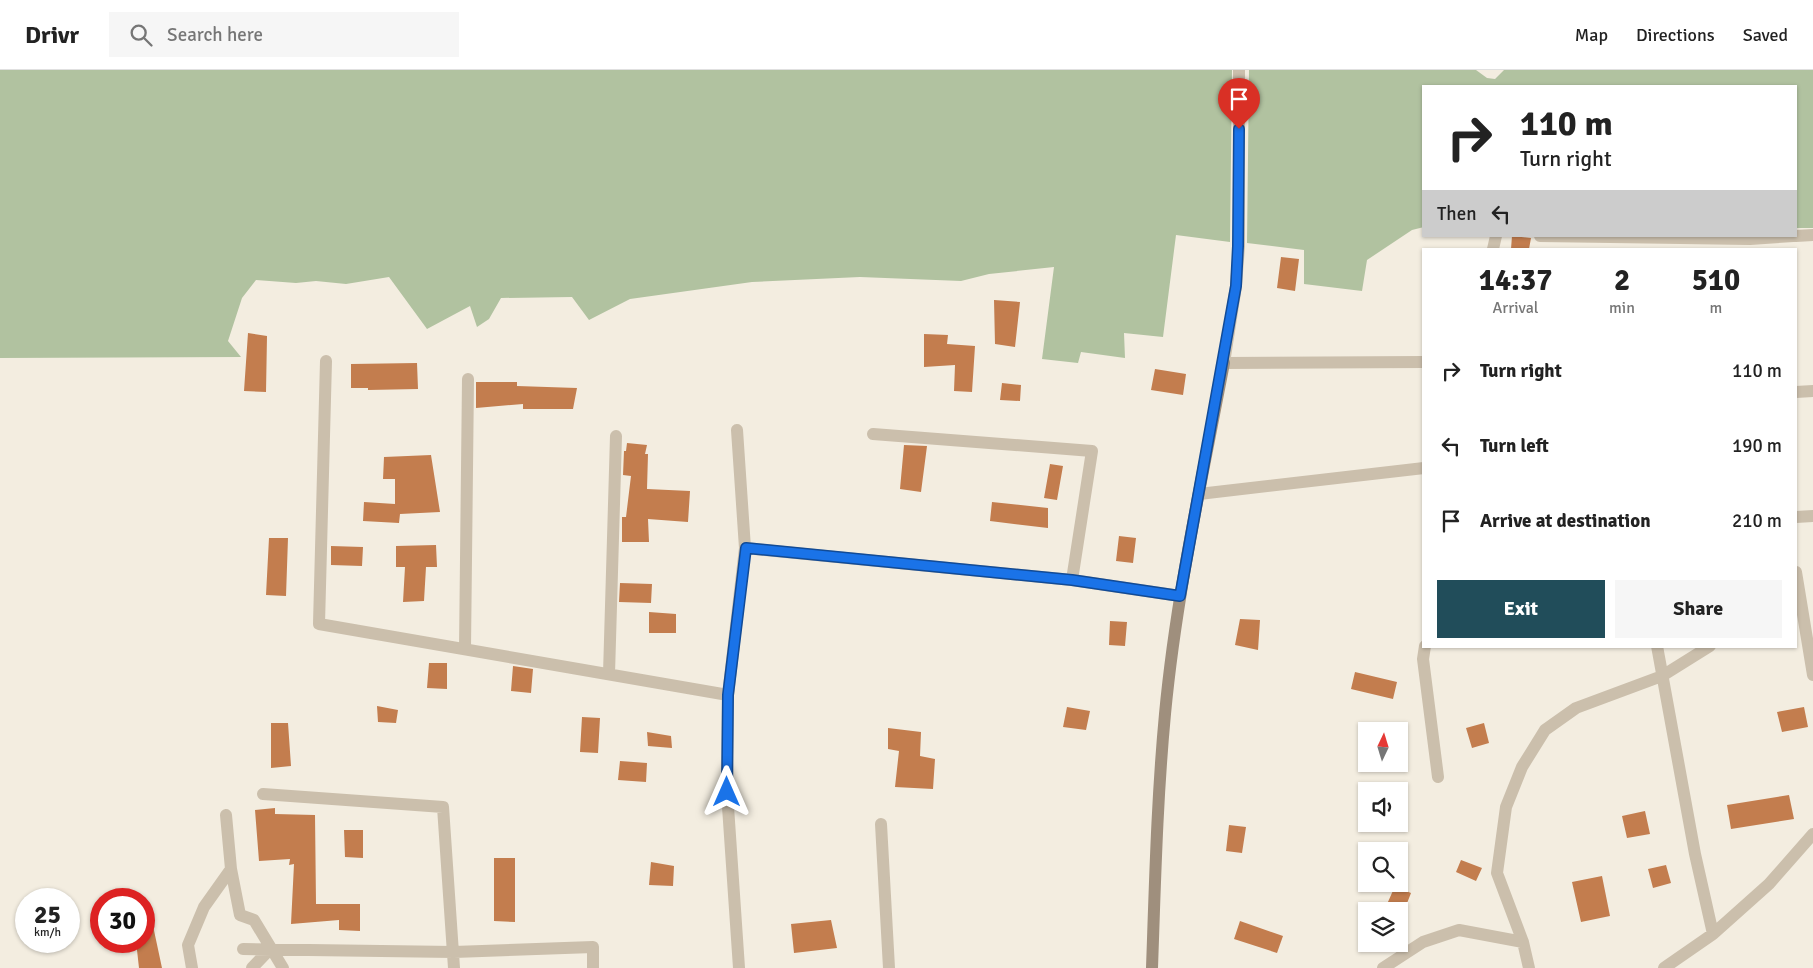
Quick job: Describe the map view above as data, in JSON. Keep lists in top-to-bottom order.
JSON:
{
  "north": "top",
  "page": {
    "header": "Drivr",
    "search": "Search here",
    "nav": ["Map", "Directions", "Saved"],
    "turn": ["110 m", "Turn right"],
    "then": "Then",
    "eta": [
      "14:37",
      "Arrival",
      "2",
      "min",
      "510",
      "m"
    ],
    "list": [
      {
        "name": "Turn right",
        "value": "110 m"
      },
      {
        "name": "Turn left",
        "value": "190 m"
      },
      {
        "name": "Arrive at destination",
        "value": "210 m"
      }
    ],
    "buttons": ["Exit", "Share"],
    "speed": "25 km/h",
    "limit": "30"
  }
}
